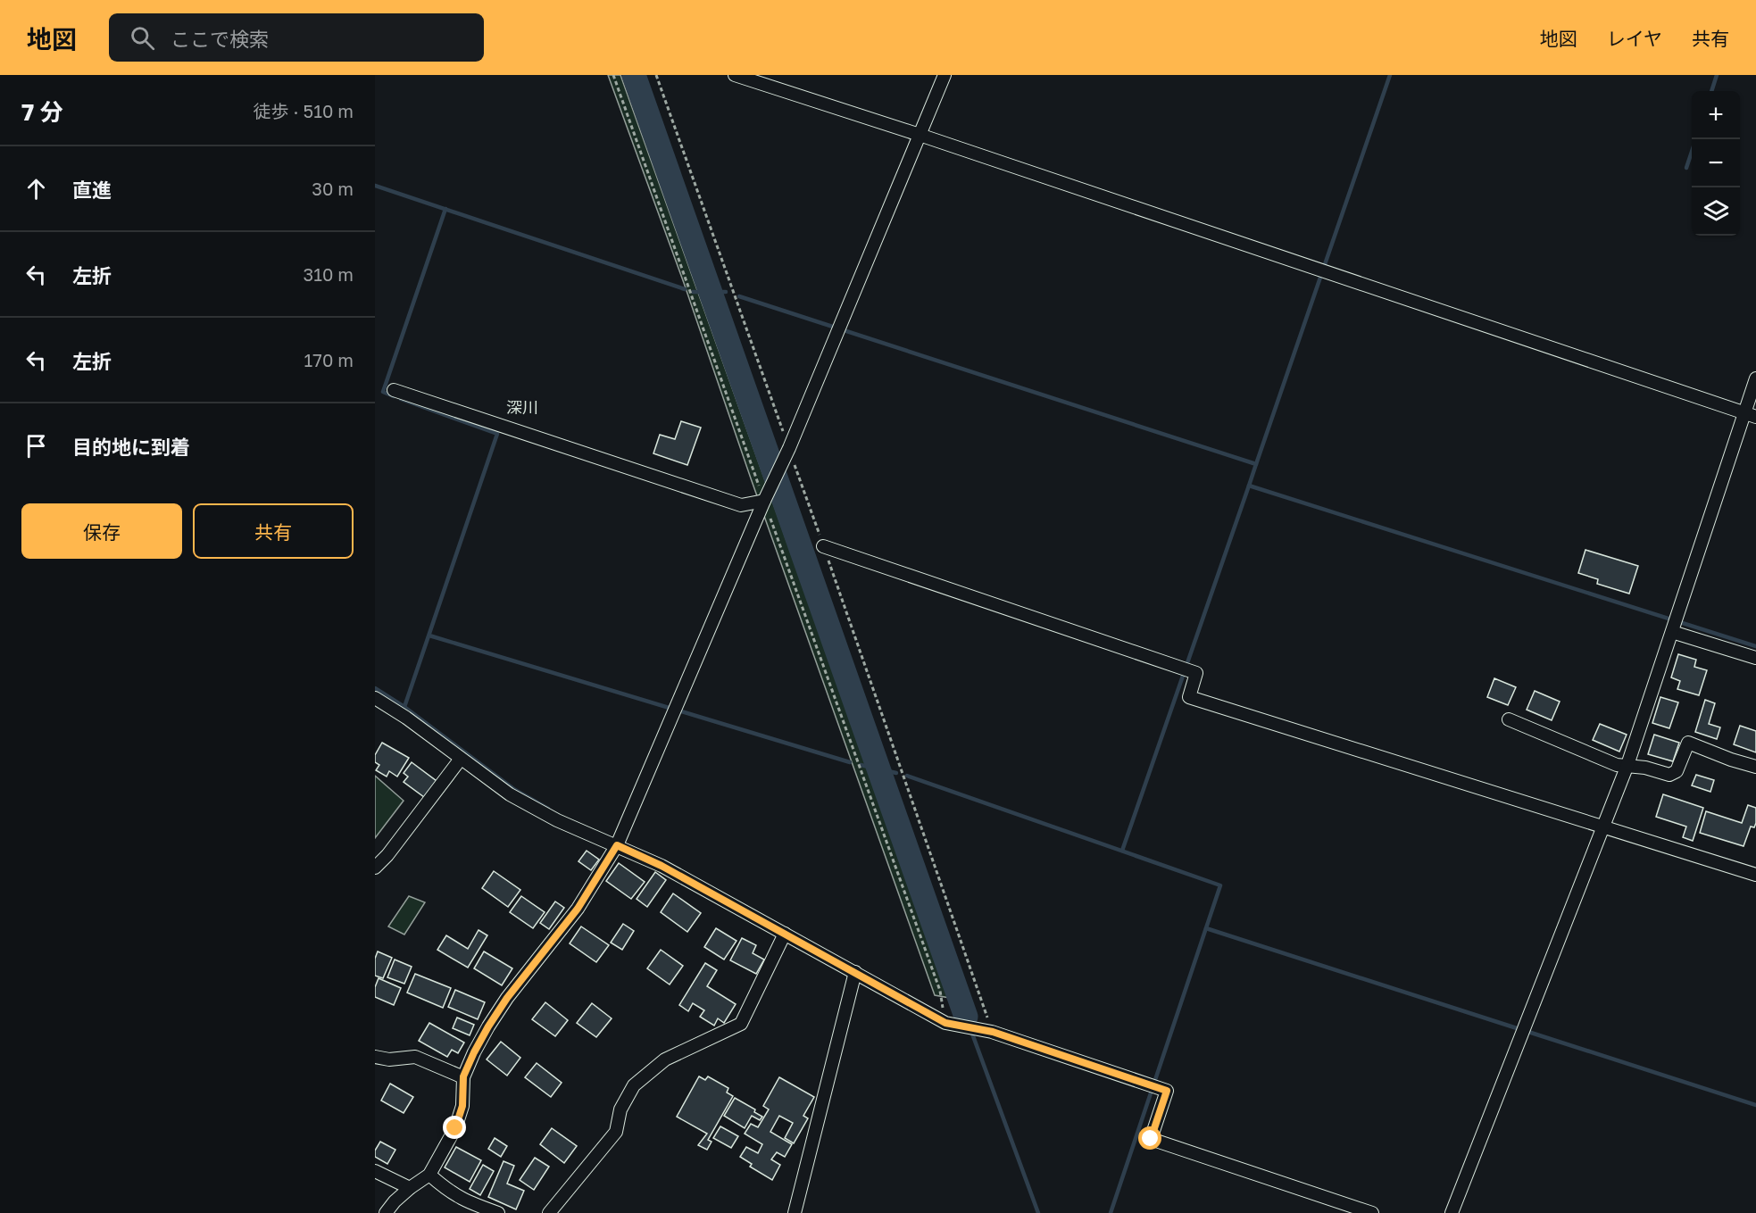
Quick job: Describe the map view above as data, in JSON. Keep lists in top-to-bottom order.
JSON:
{
  "districts": ["深川"],
  "page": {
    "header": "地図",
    "search": "ここで検索",
    "nav": ["地図", "レイヤ", "共有"],
    "heading": ["7 分", "徒歩 · 510 m"],
    "map_buttons": ["+", "−"],
    "list": [
      ["直進", "30 m"],
      ["左折", "310 m"],
      ["左折", "170 m"],
      "目的地に到着"
    ],
    "buttons": ["保存", "共有"]
  }
}
